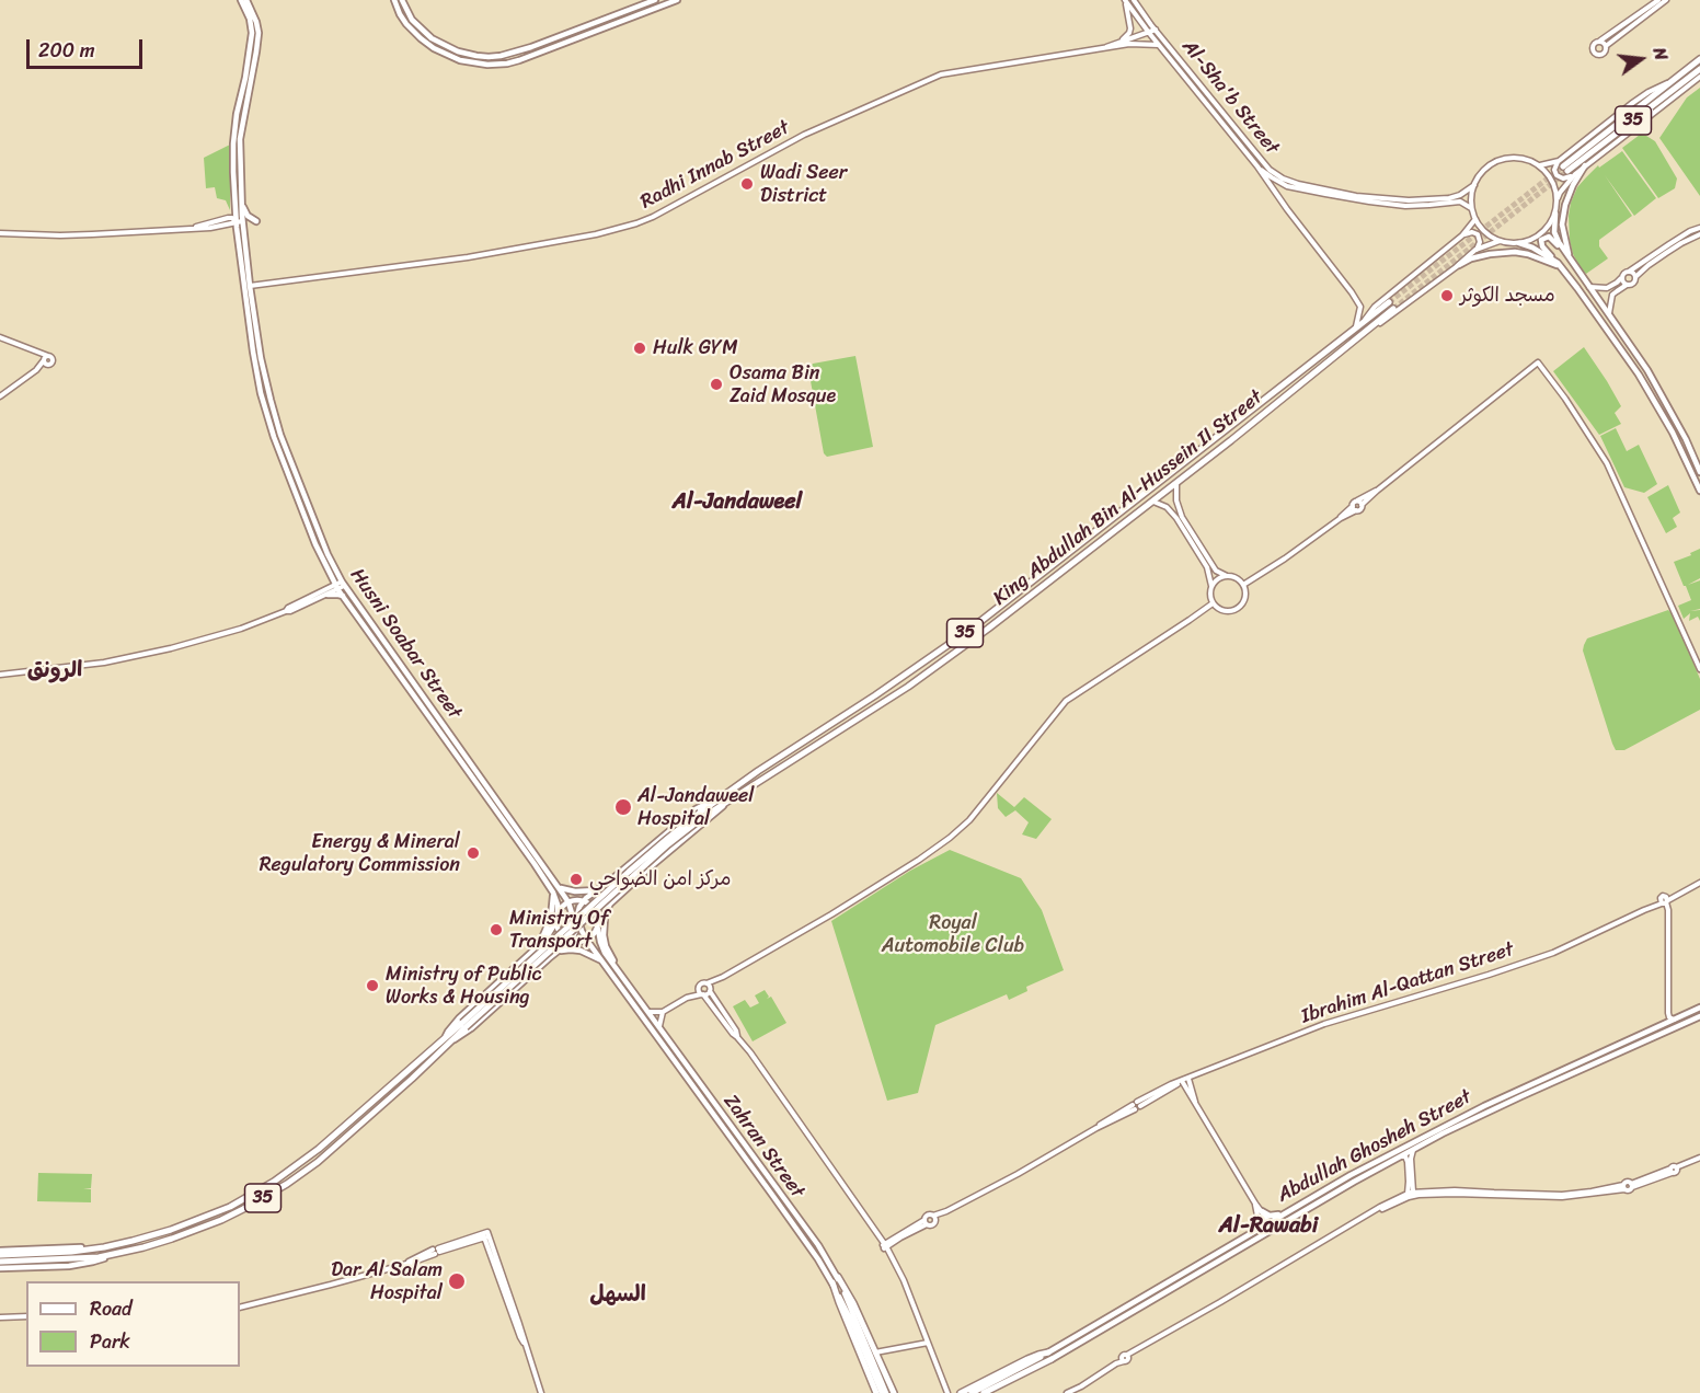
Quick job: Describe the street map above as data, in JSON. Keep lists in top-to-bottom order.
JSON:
{
  "streets": {
    "highway": ["35", "King Abdullah Bin Al-Hussein II Street", "Abdullah Ghosheh Street"],
    "main road": ["Husni Soabar Street", "Zahran Street"],
    "street": ["Al-Sha'b Street", "Radhi Innab Street", "Ibrahim Al-Qattan Street"]
  },
  "crossings": [
    ["Al-Sha'b Street", "Radhi Innab Street"],
    ["Al-Sha'b Street", "King Abdullah Bin Al-Hussein II Street"],
    ["Radhi Innab Street", "Husni Soabar Street"]
  ],
  "districts": [
    "Al-Jandaweel",
    "الرونق",
    "Al-Rawabi",
    "السهل"
  ],
  "parks": ["Royal Automobile Club"],
  "places": [
    "Wadi Seer District",
    "مسجد الكوثر",
    "Hulk GYM",
    "Osama Bin Zaid Mosque",
    "Al-Jandaweel Hospital",
    "Energy & Mineral Regulatory Commission",
    "مركز امن الضواحي",
    "Ministry Of Transport",
    "Ministry of Public Works & Housing",
    "Dar Al Salam Hospital"
  ],
  "legend": ["Road", "Park"],
  "scale_bar": "200 m",
  "north": "right"
}
